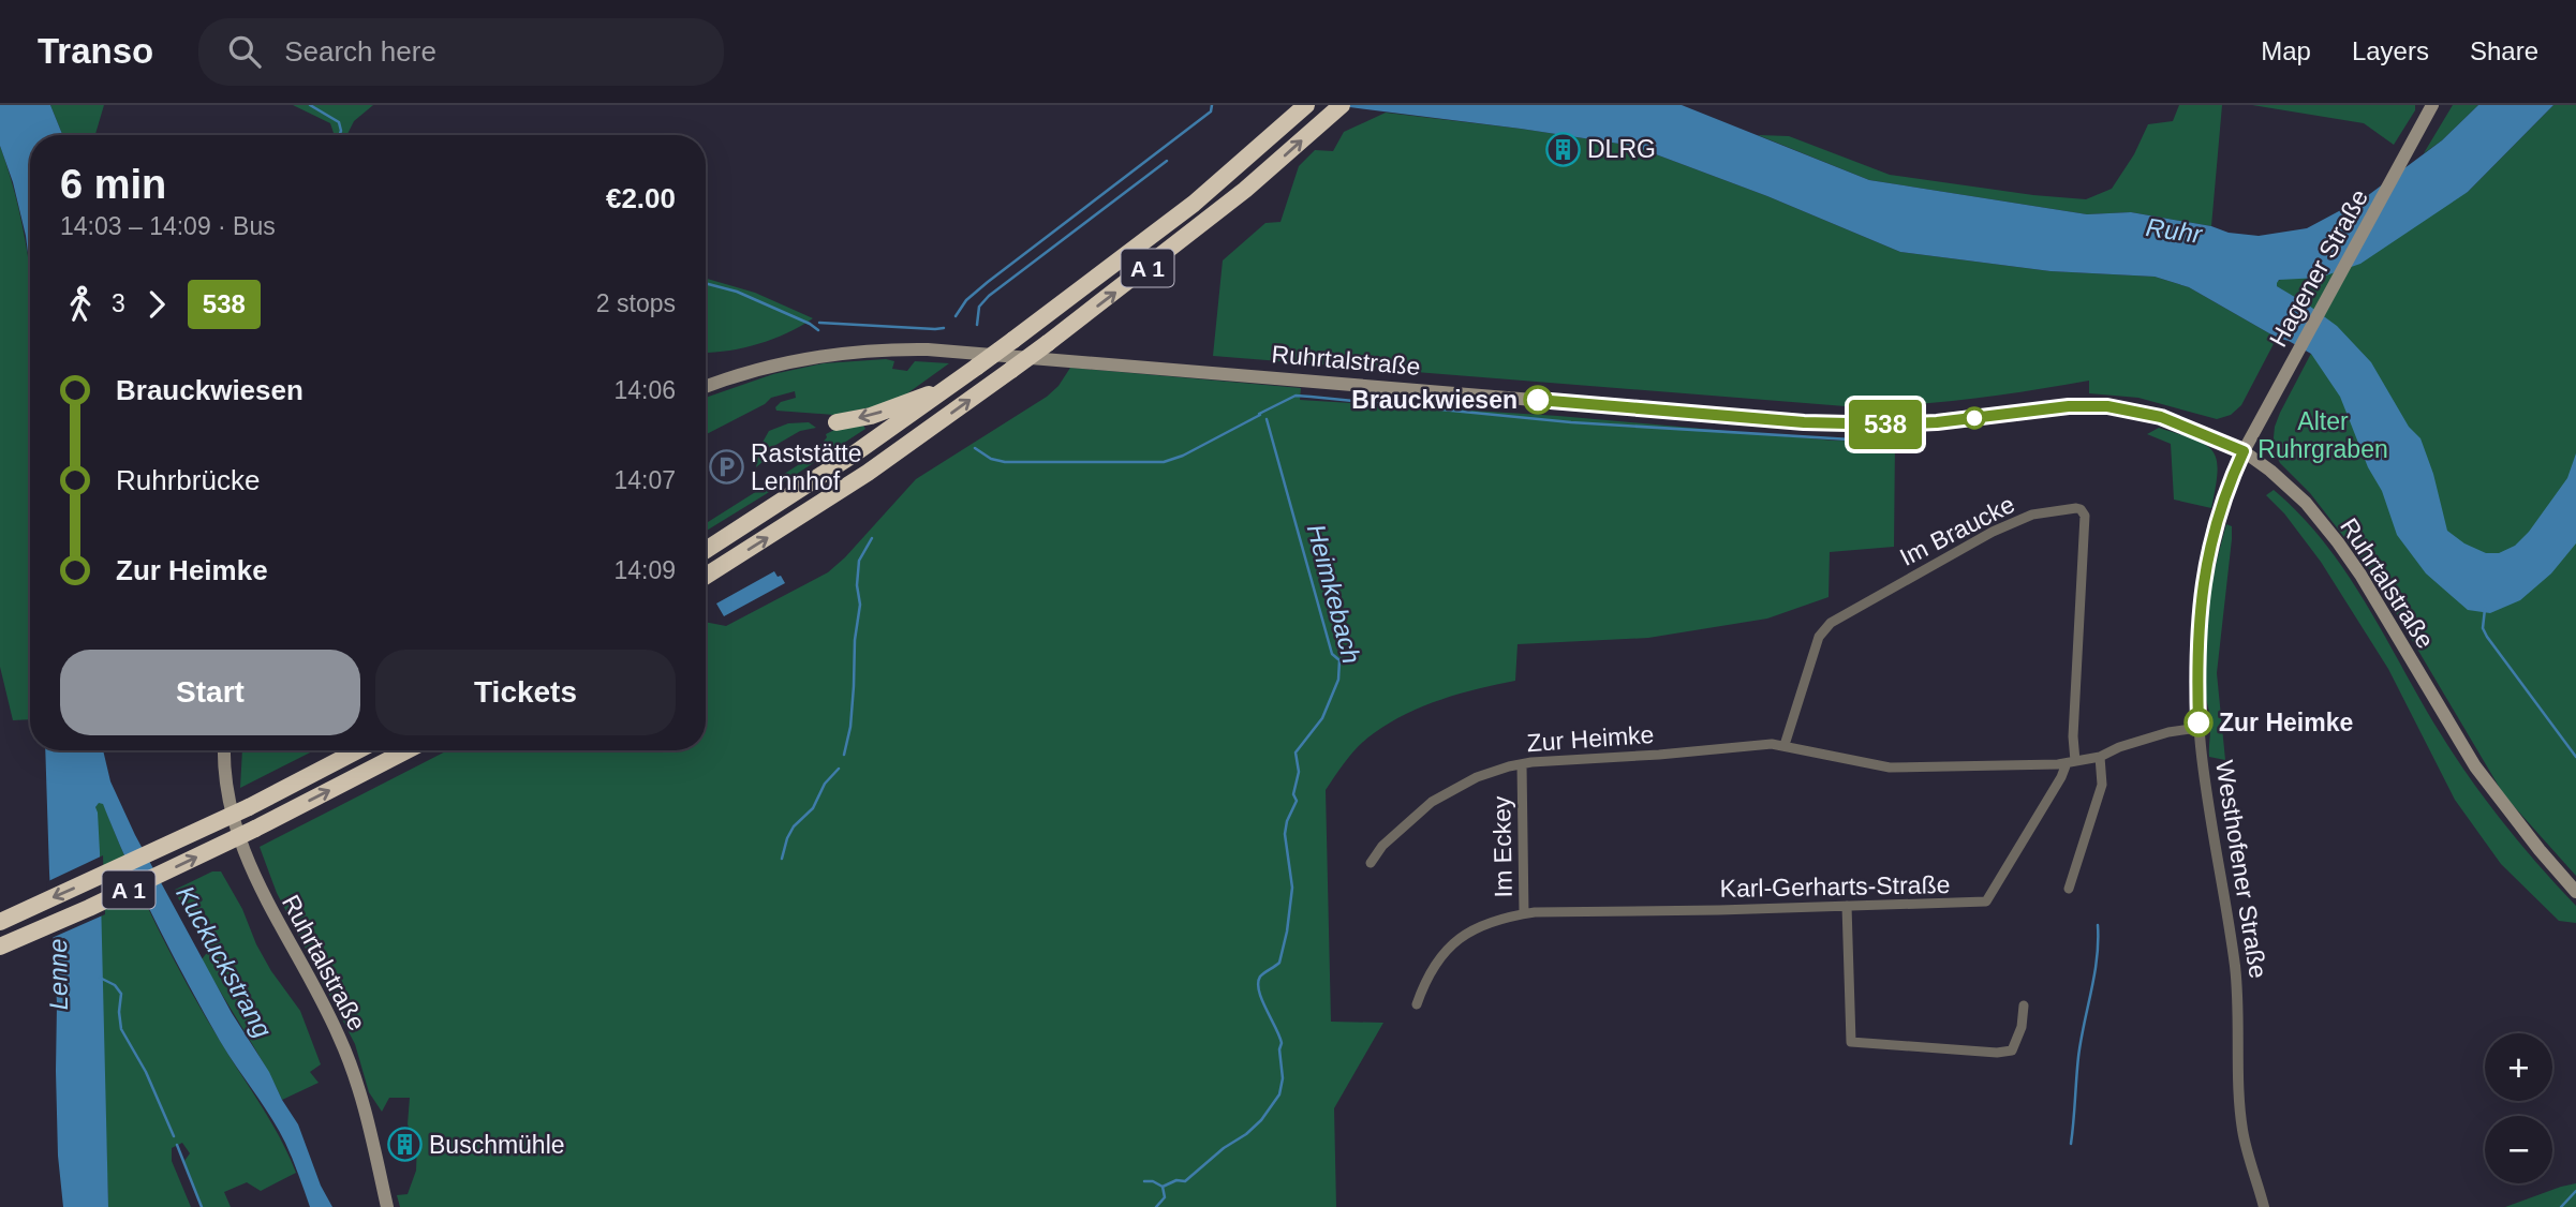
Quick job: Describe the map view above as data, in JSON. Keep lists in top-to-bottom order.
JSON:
{
  "streets": {
    "highway": ["A 1"],
    "main road": ["Hagener Straße", "Ruhrtalstraße"],
    "street": [
      "Im Braucke",
      "Zur Heimke",
      "Im Eckey",
      "Westhofener Straße",
      "Karl-Gerharts-Straße"
    ]
  },
  "crossings": [
    ["Hagener Straße", "Ruhrtalstraße"],
    ["Hagener Straße", "Westhofener Straße"],
    ["Ruhrtalstraße", "Westhofener Straße"],
    ["Im Braucke", "Zur Heimke"],
    ["Im Braucke", "Karl-Gerharts-Straße"],
    ["Zur Heimke", "Im Eckey"],
    ["Zur Heimke", "Westhofener Straße"],
    ["Zur Heimke", "Karl-Gerharts-Straße"],
    ["Im Eckey", "Karl-Gerharts-Straße"]
  ],
  "water": [
    "Ruhr",
    "Heimkebach",
    "Kuckuckstrang",
    "Lenne"
  ],
  "parks": ["Alter Ruhrgraben"],
  "places": {
    "building": ["DLRG", "Buschmühle"],
    "other": ["Brauckwiesen", "Zur Heimke"],
    "parking": ["Raststätte Lennhof"]
  },
  "lines": ["bus line 538"],
  "page": {
    "header": "Transo",
    "search": "Search here",
    "nav": ["Map", "Layers", "Share"],
    "on_map": "538",
    "heading": ["6 min", "14:03 – 14:09 · Bus", "€2.00"],
    "legs": ["3", "538", "2 stops"],
    "list": [
      {
        "name": "Brauckwiesen",
        "value": "14:06"
      },
      {
        "name": "Ruhrbrücke",
        "value": "14:07"
      },
      {
        "name": "Zur Heimke",
        "value": "14:09"
      }
    ],
    "buttons": ["Start", "Tickets"],
    "map_buttons": ["+", "−"]
  }
}
